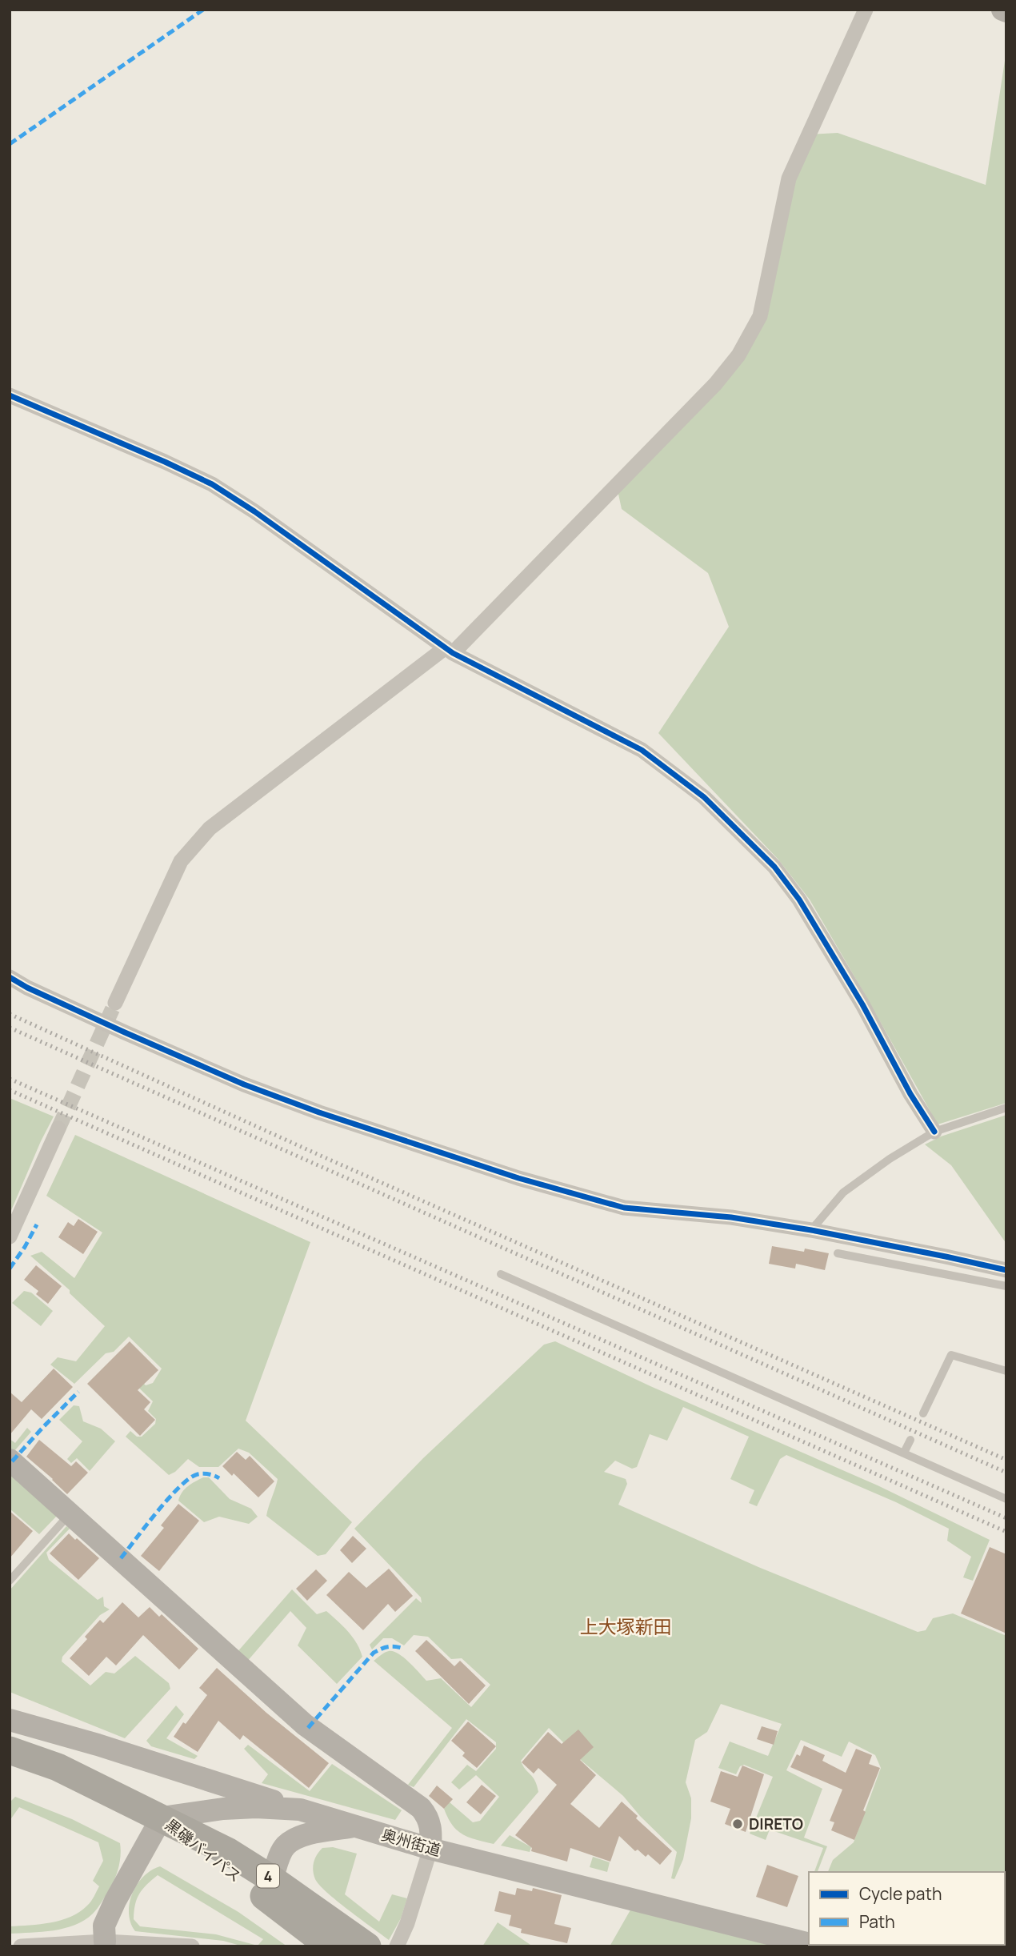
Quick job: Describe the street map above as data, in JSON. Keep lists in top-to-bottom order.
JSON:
{
  "streets": {
    "highway": ["黒磯バイパス", "4"],
    "main road": ["奥州街道"]
  },
  "crossings": [
    ["奥州街道", "黒磯バイパス"],
    ["奥州街道", "4"],
    ["黒磯バイパス", "4"]
  ],
  "districts": ["上大塚新田"],
  "places": ["DIRETO"],
  "legend": ["Cycle path", "Path"]
}
